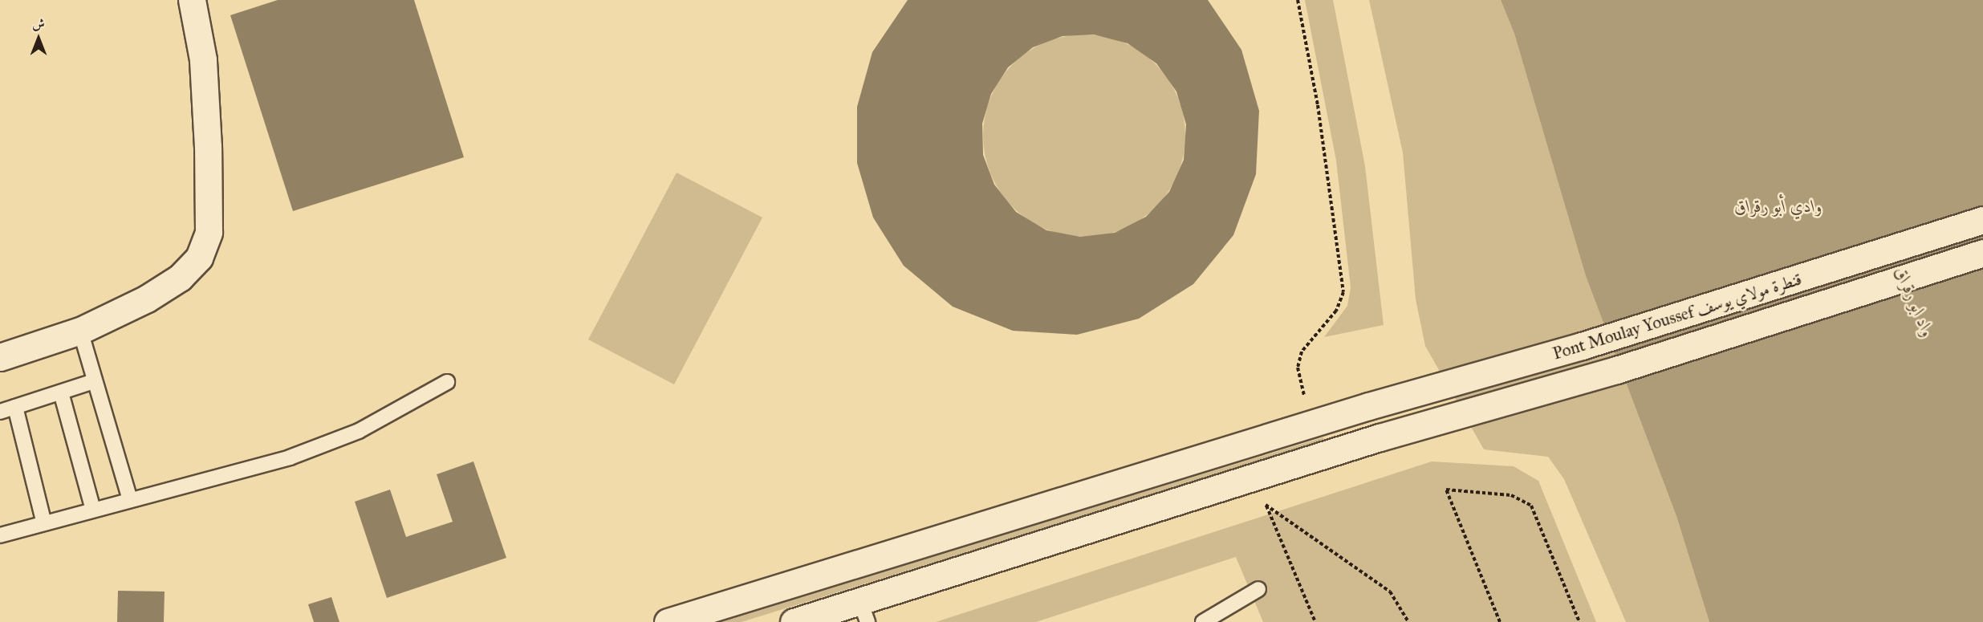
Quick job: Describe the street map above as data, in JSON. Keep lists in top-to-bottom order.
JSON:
{
  "streets": {
    "street": ["Pont Moulay Youssef قنطرة مولاي يوسف"]
  },
  "water": ["وادي أبو رقراق", "واد ابو رقراق"],
  "north": "top"
}
